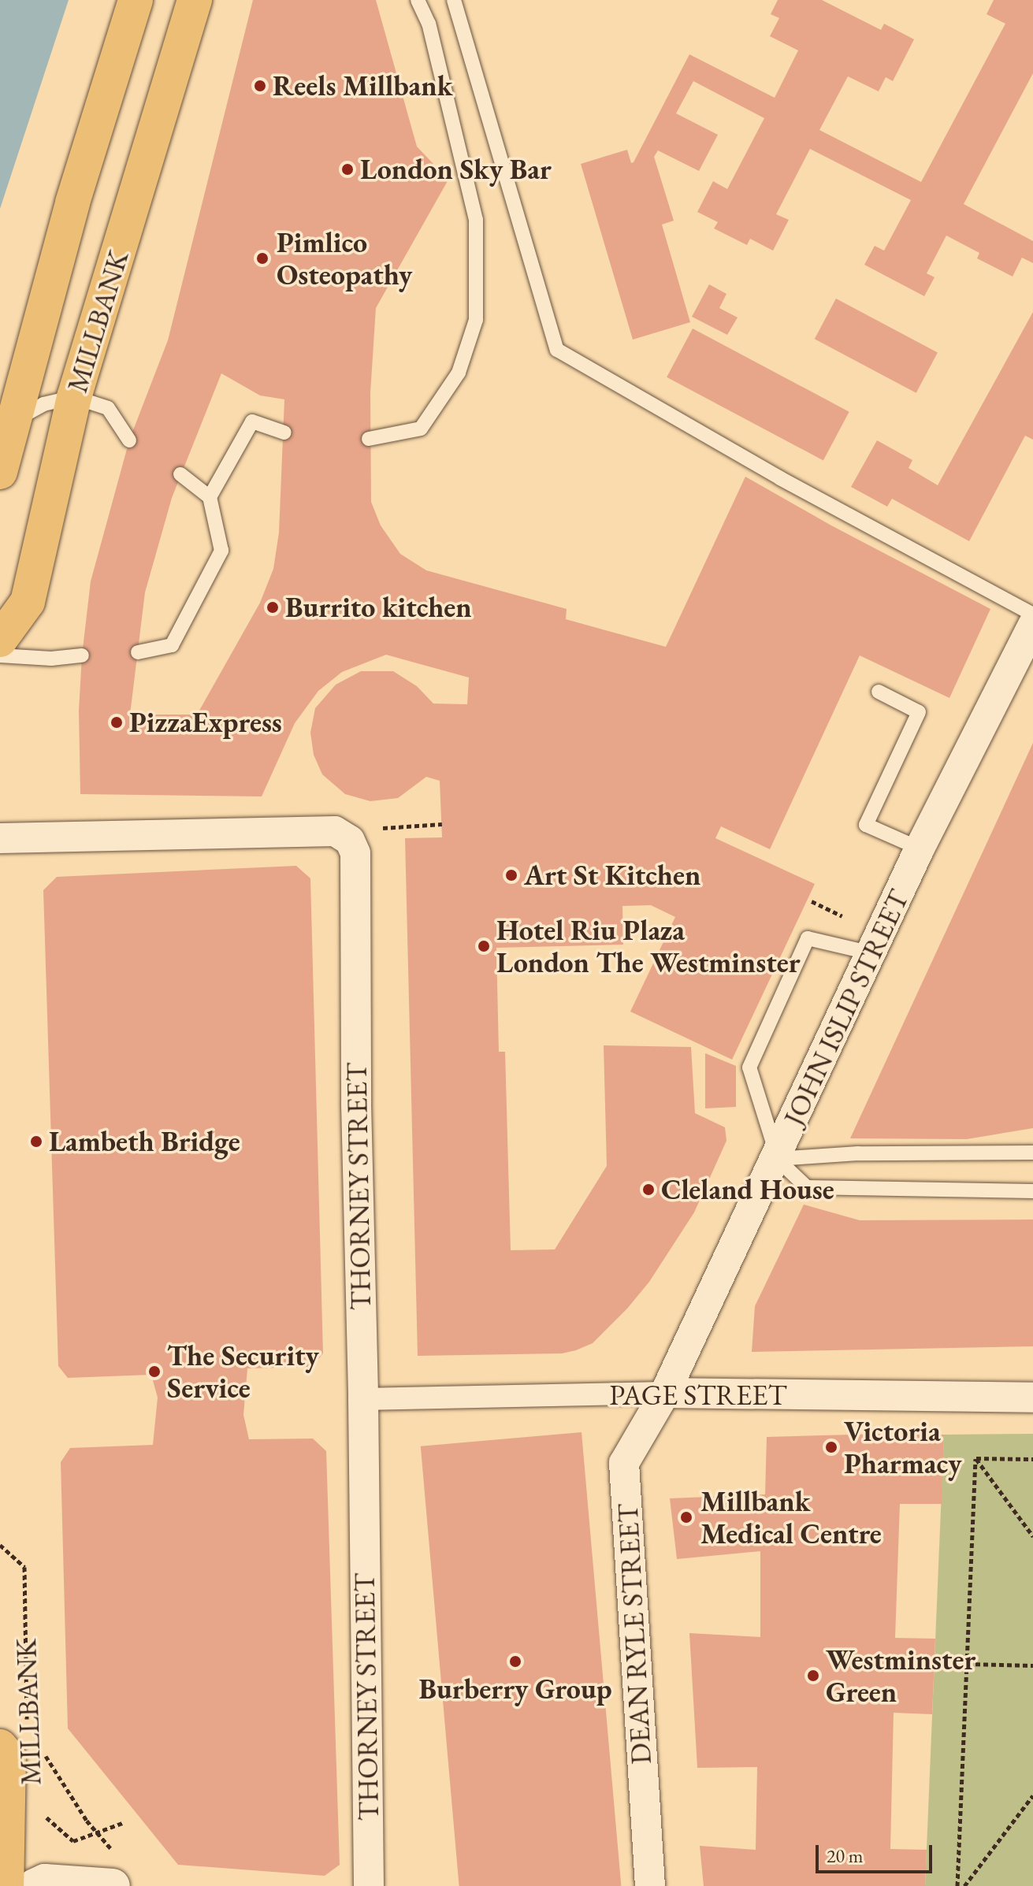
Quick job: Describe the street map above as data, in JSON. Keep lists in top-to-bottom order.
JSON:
{
  "streets": {
    "main road": ["MILLBANK"],
    "street": [
      "JOHN ISLIP STREET",
      "THORNEY STREET",
      "PAGE STREET",
      "DEAN RYLE STREET"
    ]
  },
  "crossings": [
    ["JOHN ISLIP STREET", "PAGE STREET"],
    ["JOHN ISLIP STREET", "DEAN RYLE STREET"],
    ["THORNEY STREET", "PAGE STREET"],
    ["PAGE STREET", "DEAN RYLE STREET"]
  ],
  "places": [
    "Reels Millbank",
    "London Sky Bar",
    "Pimlico Osteopathy",
    "Burrito kitchen",
    "PizzaExpress",
    "Art St Kitchen",
    "Hotel Riu Plaza London The Westminster",
    "Lambeth Bridge",
    "Cleland House",
    "The Security Service",
    "Victoria Pharmacy",
    "Millbank Medical Centre",
    "Burberry Group",
    "Westminster Green"
  ],
  "scale_bar": "20 m"
}
